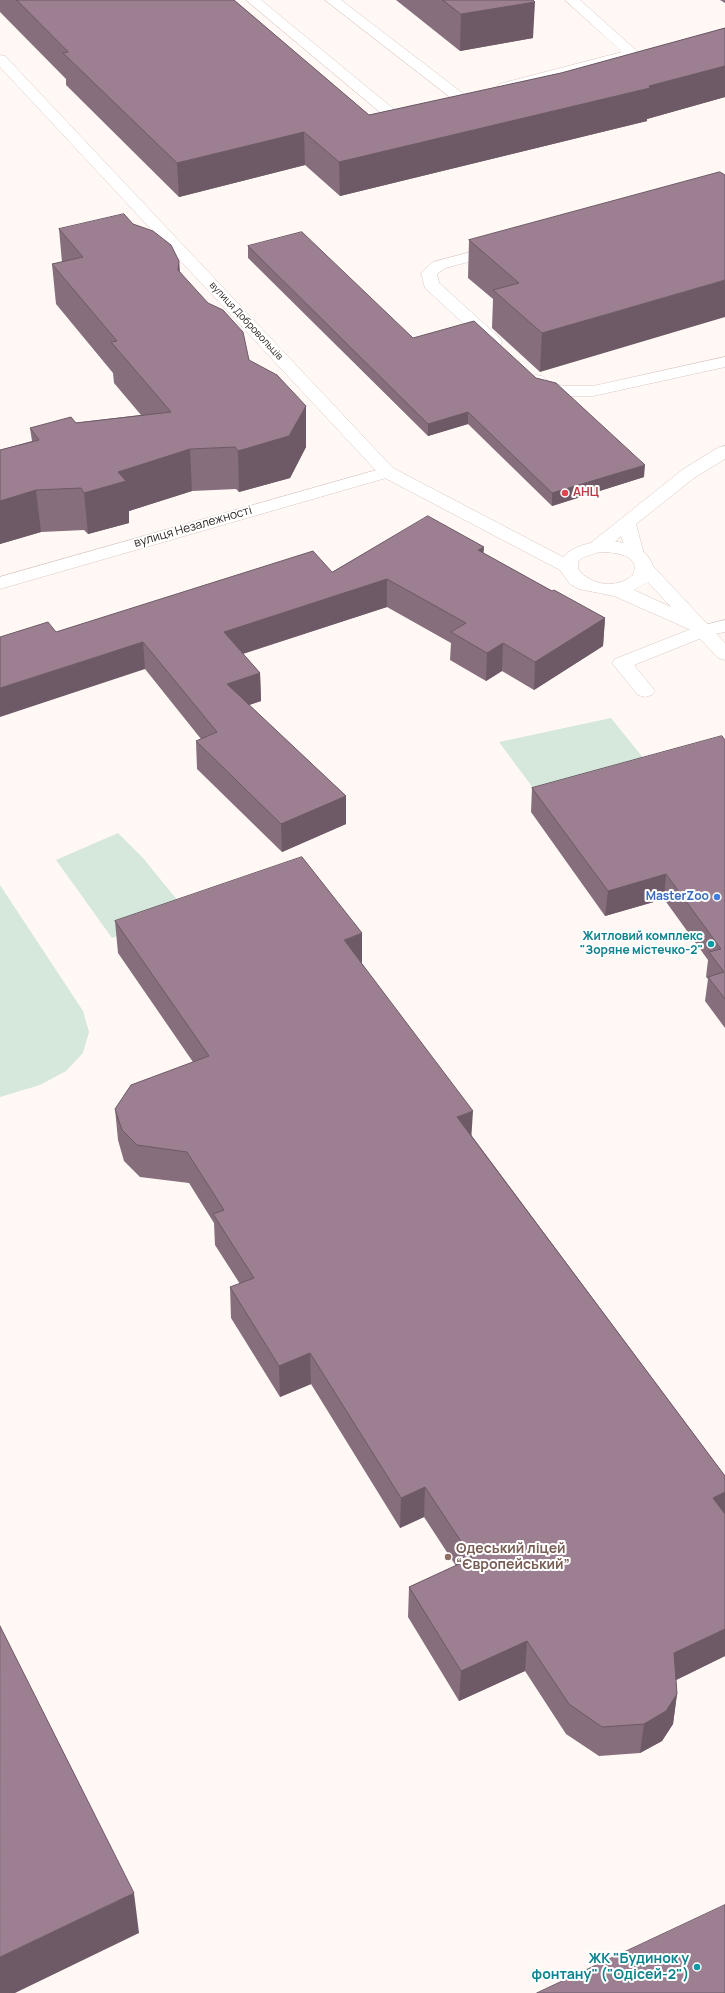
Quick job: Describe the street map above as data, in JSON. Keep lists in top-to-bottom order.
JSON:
{
  "streets": {
    "street": ["вулиця Добровольців", "вулиця Незалежності"]
  },
  "crossings": [
    ["вулиця Добровольців", "вулиця Незалежності"]
  ],
  "places": [
    "АНЦ",
    "MasterZoo",
    "Житловий комплекс \"Зоряне містечко-2\"",
    "Одеський ліцей “Європейський”",
    "ЖК \"Будинок у фонтану\" (\"Одісей-2\")"
  ]
}
